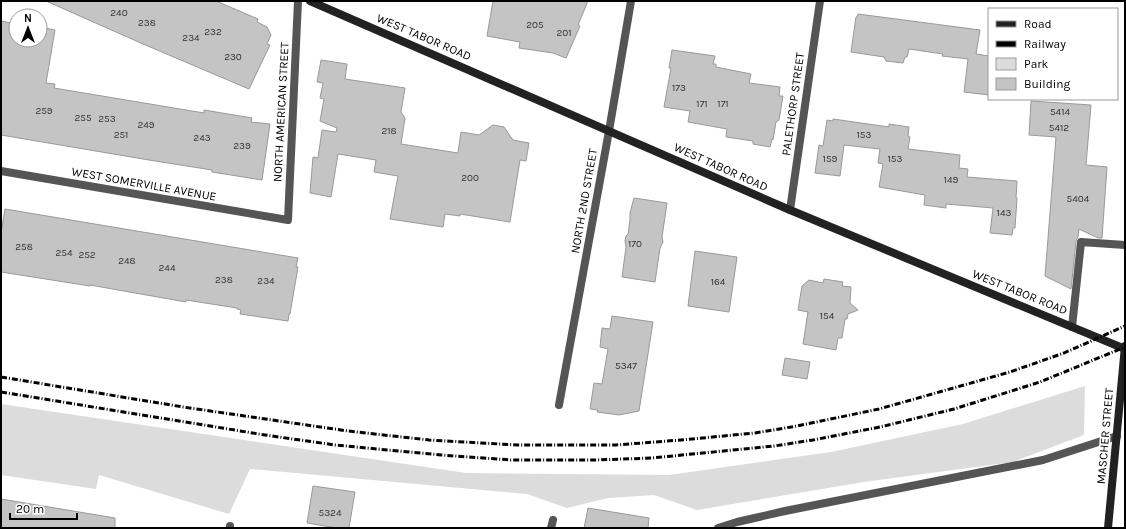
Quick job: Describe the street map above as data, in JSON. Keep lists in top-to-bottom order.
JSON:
{
  "streets": {
    "street": [
      "WEST TABOR ROAD",
      "PALETHORP STREET",
      "NORTH AMERICAN STREET",
      "WEST SOMERVILLE AVENUE",
      "NORTH 2ND STREET",
      "MASCHER STREET"
    ]
  },
  "crossings": [
    ["WEST TABOR ROAD", "PALETHORP STREET"],
    ["WEST TABOR ROAD", "NORTH 2ND STREET"],
    ["WEST TABOR ROAD", "MASCHER STREET"],
    ["NORTH AMERICAN STREET", "WEST SOMERVILLE AVENUE"]
  ],
  "house_numbers": [
    "240",
    "238",
    "205",
    "232",
    "201",
    "234",
    "230",
    "173",
    "171",
    "171",
    "259",
    "5414",
    "255",
    "253",
    "249",
    "5412",
    "218",
    "251",
    "153",
    "243",
    "239",
    "159",
    "153",
    "200",
    "149",
    "5404",
    "143",
    "170",
    "258",
    "254",
    "252",
    "248",
    "244",
    "238",
    "234",
    "164",
    "154",
    "5347",
    "5324"
  ],
  "legend": [
    "Road",
    "Railway",
    "Park",
    "Building"
  ],
  "scale_bar": "20 m",
  "north": "top"
}
